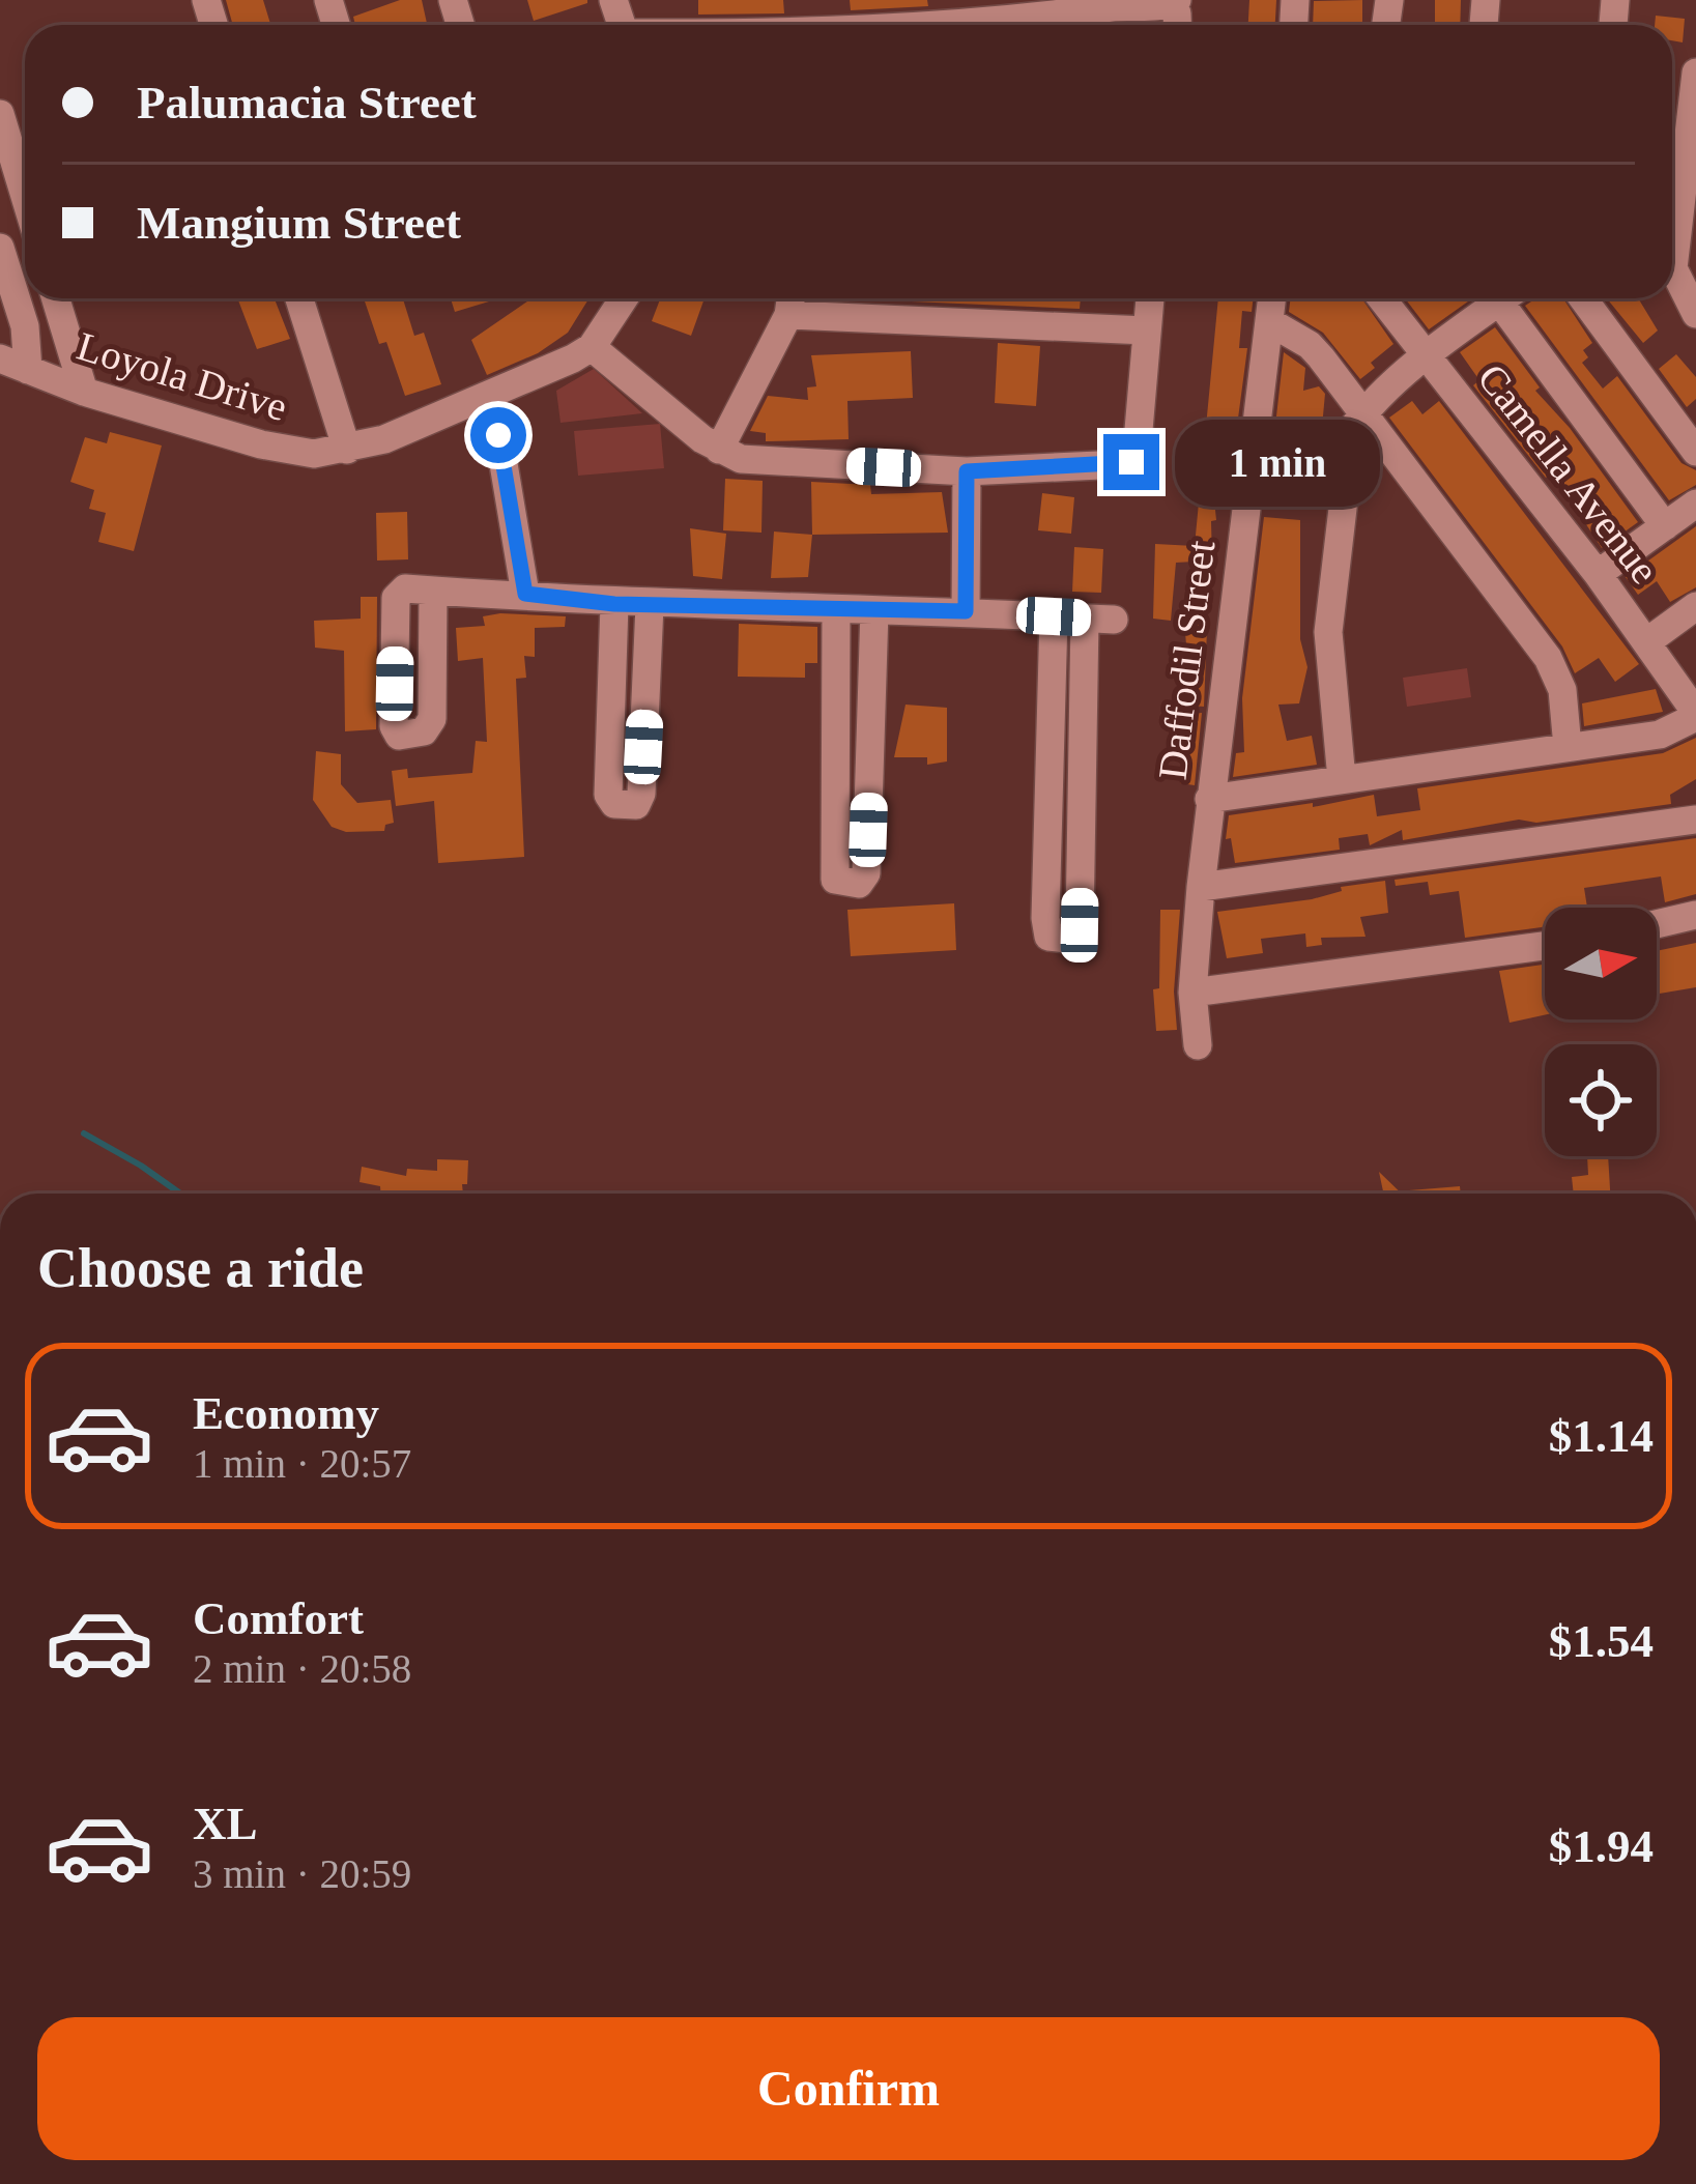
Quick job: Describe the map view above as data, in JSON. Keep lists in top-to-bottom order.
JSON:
{
  "streets": {
    "street": ["Loyola Drive", "Camella Avenue", "Daffodil Street"]
  },
  "north": "right",
  "page": {
    "banner": ["Palumacia Street", "Mangium Street"],
    "bubble": "1 min",
    "heading": "Choose a ride",
    "list": [
      {
        "name": "Economy",
        "note": "1 min · 20:57",
        "value": "$1.14"
      },
      {
        "name": "Comfort",
        "note": "2 min · 20:58",
        "value": "$1.54"
      },
      {
        "name": "XL",
        "note": "3 min · 20:59",
        "value": "$1.94"
      }
    ],
    "buttons": "Confirm"
  }
}
